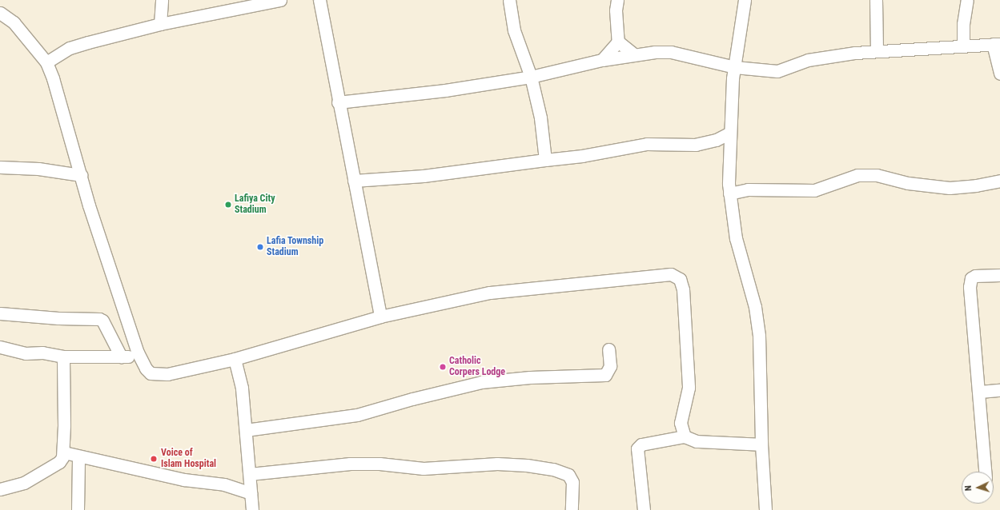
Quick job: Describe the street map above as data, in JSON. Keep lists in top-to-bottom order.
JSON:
{
  "places": [
    "Lafiya City Stadium",
    "Lafia Township Stadium",
    "Catholic Corpers Lodge",
    "Voice of Islam Hospital"
  ],
  "north": "left"
}
